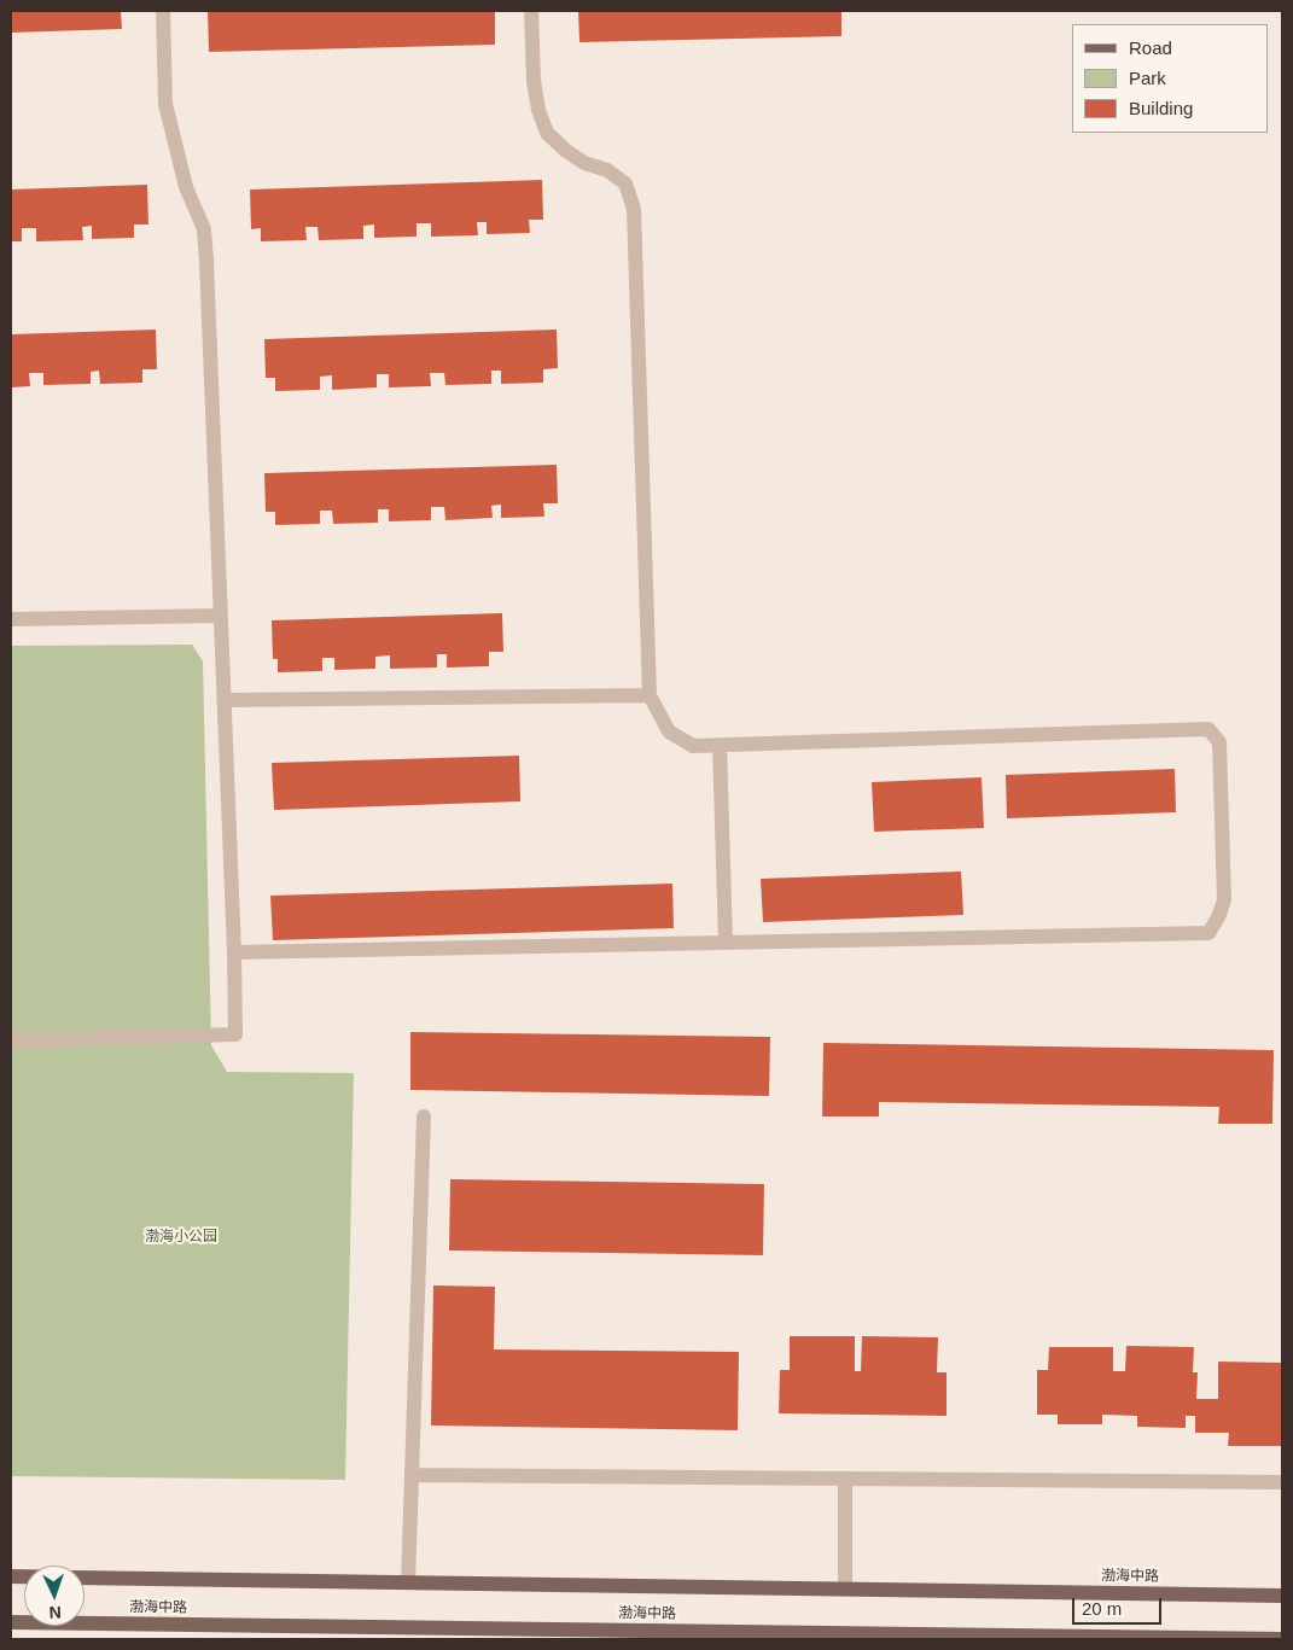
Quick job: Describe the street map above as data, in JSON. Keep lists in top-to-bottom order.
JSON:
{
  "streets": {
    "main road": ["渤海中路"]
  },
  "parks": ["渤海小公园"],
  "legend": ["Road", "Park", "Building"],
  "scale_bar": "20 m",
  "north": "bottom"
}
